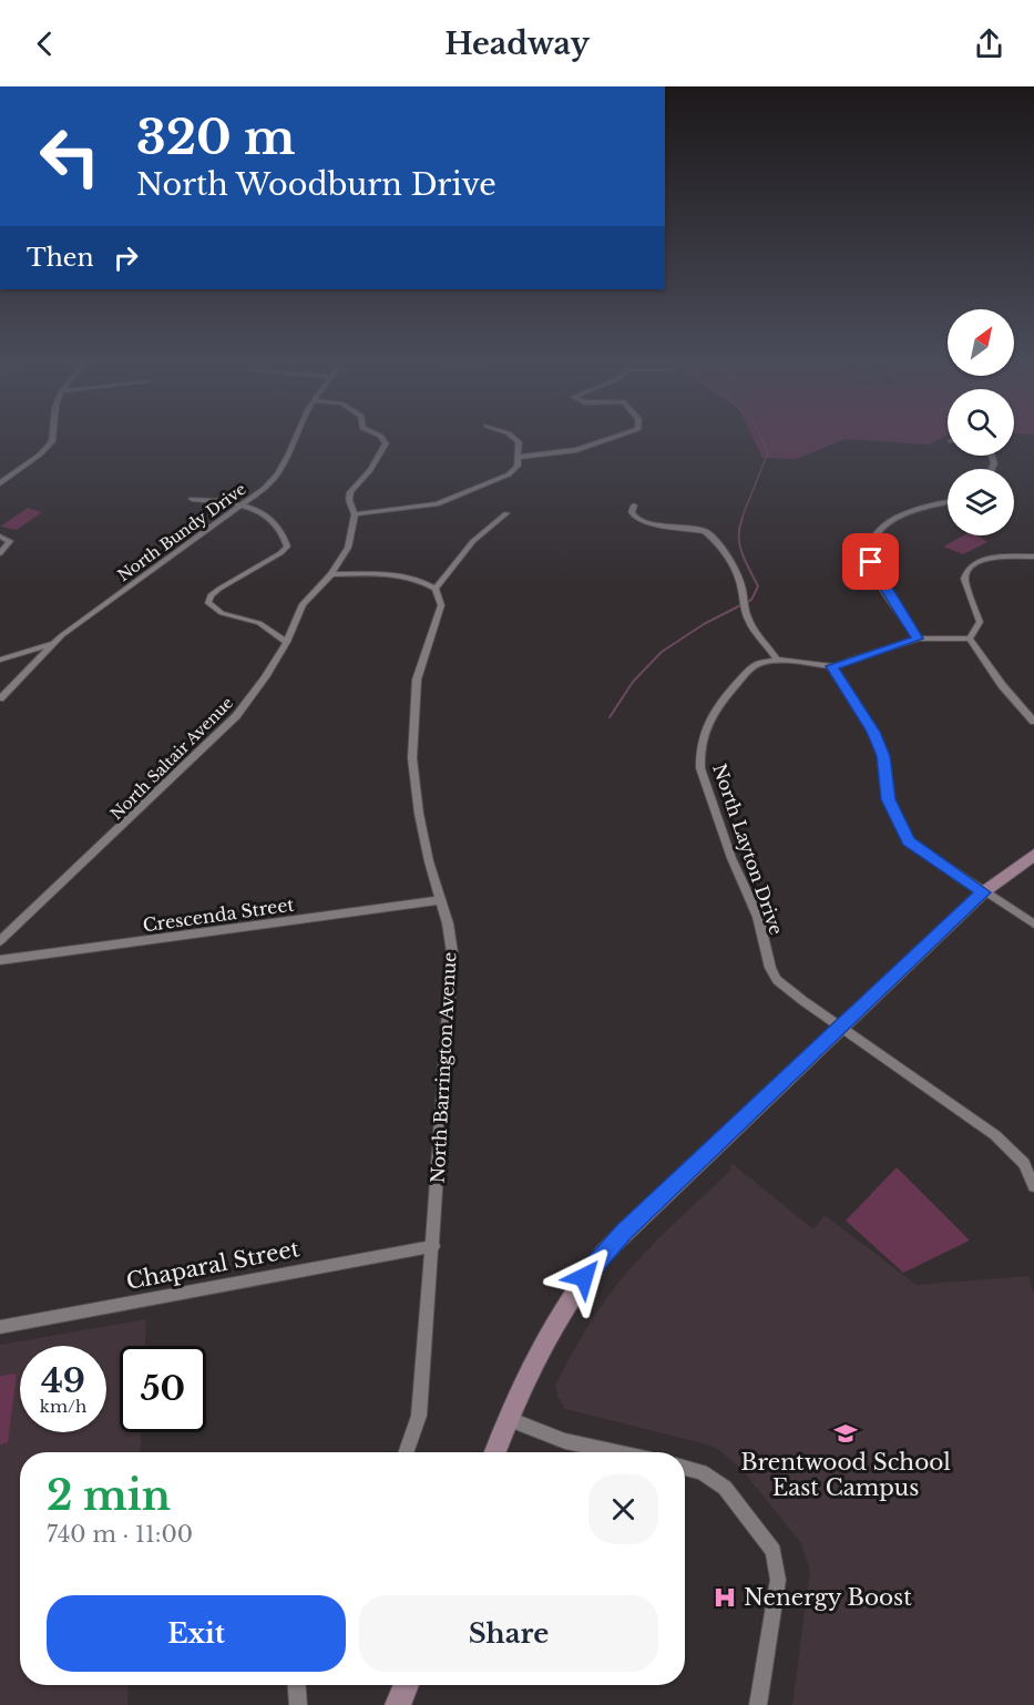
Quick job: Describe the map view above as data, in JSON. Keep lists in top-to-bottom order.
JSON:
{
  "streets": {
    "street": [
      "North Bundy Drive",
      "North Saltair Avenue",
      "North Layton Drive",
      "Crescenda Street",
      "North Barrington Avenue",
      "Chaparal Street"
    ]
  },
  "crossings": [
    ["Crescenda Street", "North Barrington Avenue"],
    ["North Barrington Avenue", "Chaparal Street"]
  ],
  "places": {
    "school or university": ["Brentwood School East Campus"],
    "hospital": ["Nenergy Boost"]
  },
  "north": "top right",
  "page": {
    "header": "Headway",
    "turn": ["320 m", "North Woodburn Drive"],
    "then": "Then",
    "speed": "49 km/h",
    "limit": "50",
    "heading": ["2 min", "740 m · 11:00"],
    "buttons": ["Exit", "Share"]
  }
}
